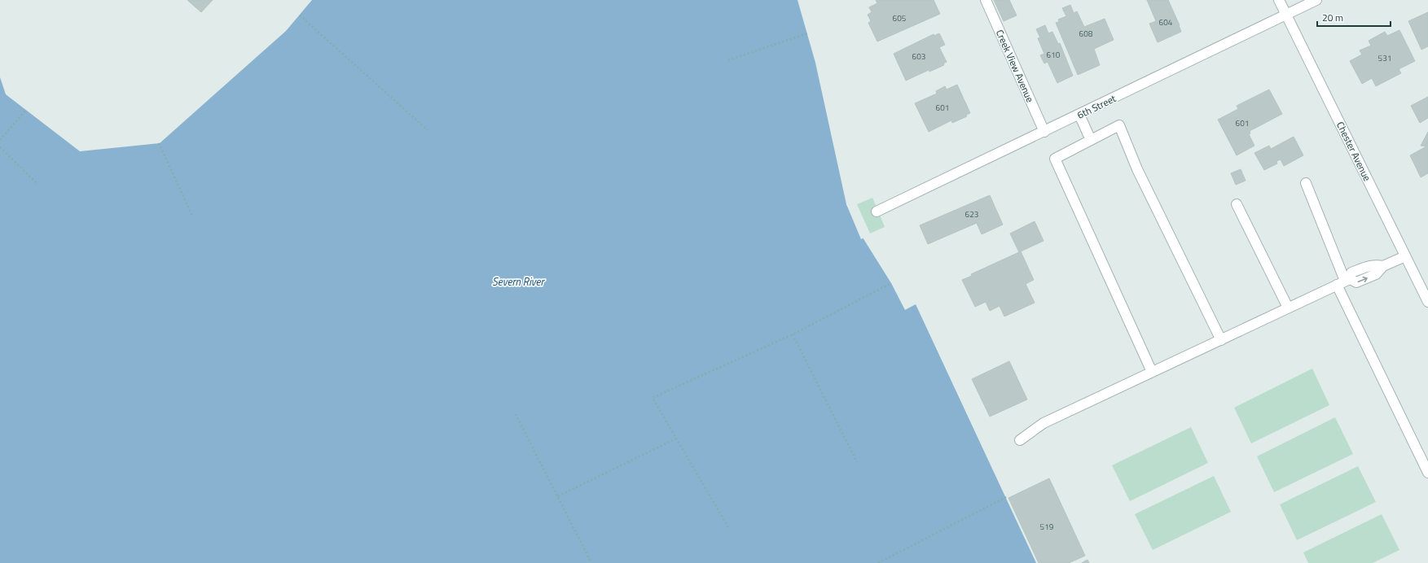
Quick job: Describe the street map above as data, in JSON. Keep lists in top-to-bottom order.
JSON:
{
  "streets": {
    "street": ["Creek View Avenue", "6th Street", "Chester Avenue"]
  },
  "crossings": [
    ["Creek View Avenue", "6th Street"],
    ["6th Street", "Chester Avenue"]
  ],
  "water": ["Severn River"],
  "house_numbers": [
    "605",
    "604",
    "608",
    "610",
    "603",
    "531",
    "601",
    "601",
    "623",
    "519"
  ],
  "scale_bar": "20 m"
}
